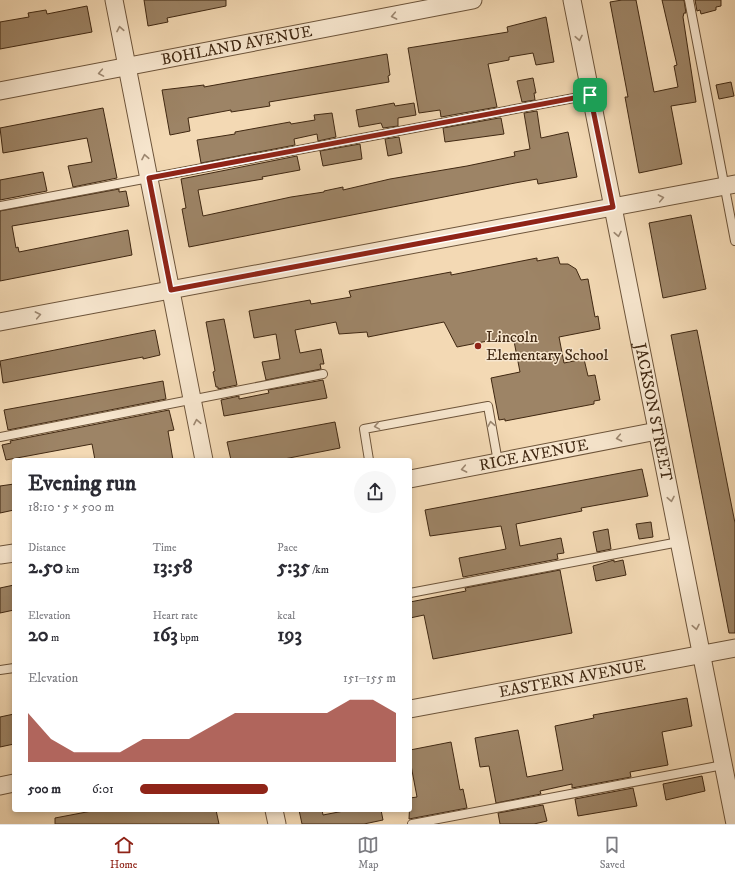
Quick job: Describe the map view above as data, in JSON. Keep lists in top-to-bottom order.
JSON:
{
  "streets": {
    "street": [
      "BOHLAND AVENUE",
      "JACKSON STREET",
      "RICE AVENUE",
      "EASTERN AVENUE"
    ]
  },
  "crossings": [
    ["JACKSON STREET", "RICE AVENUE"],
    ["JACKSON STREET", "EASTERN AVENUE"]
  ],
  "one_way": ["BOHLAND AVENUE", "JACKSON STREET", "RICE AVENUE"],
  "places": ["Lincoln Elementary School"],
  "page": {
    "heading": ["Evening run", "18:10 · 5 × 500 m"],
    "stats": [
      ["Distance", "2.50 km"],
      ["Time", "13:58"],
      ["Pace", "5:35 /km"],
      ["Elevation", "20 m"],
      ["Heart rate", "163 bpm"],
      ["kcal", "193"]
    ],
    "chart": ["Elevation", "151–155 m"],
    "list": [
      {
        "name": "500 m",
        "note": "6:01"
      }
    ],
    "tabs": ["Home", "Map", "Saved"]
  }
}
